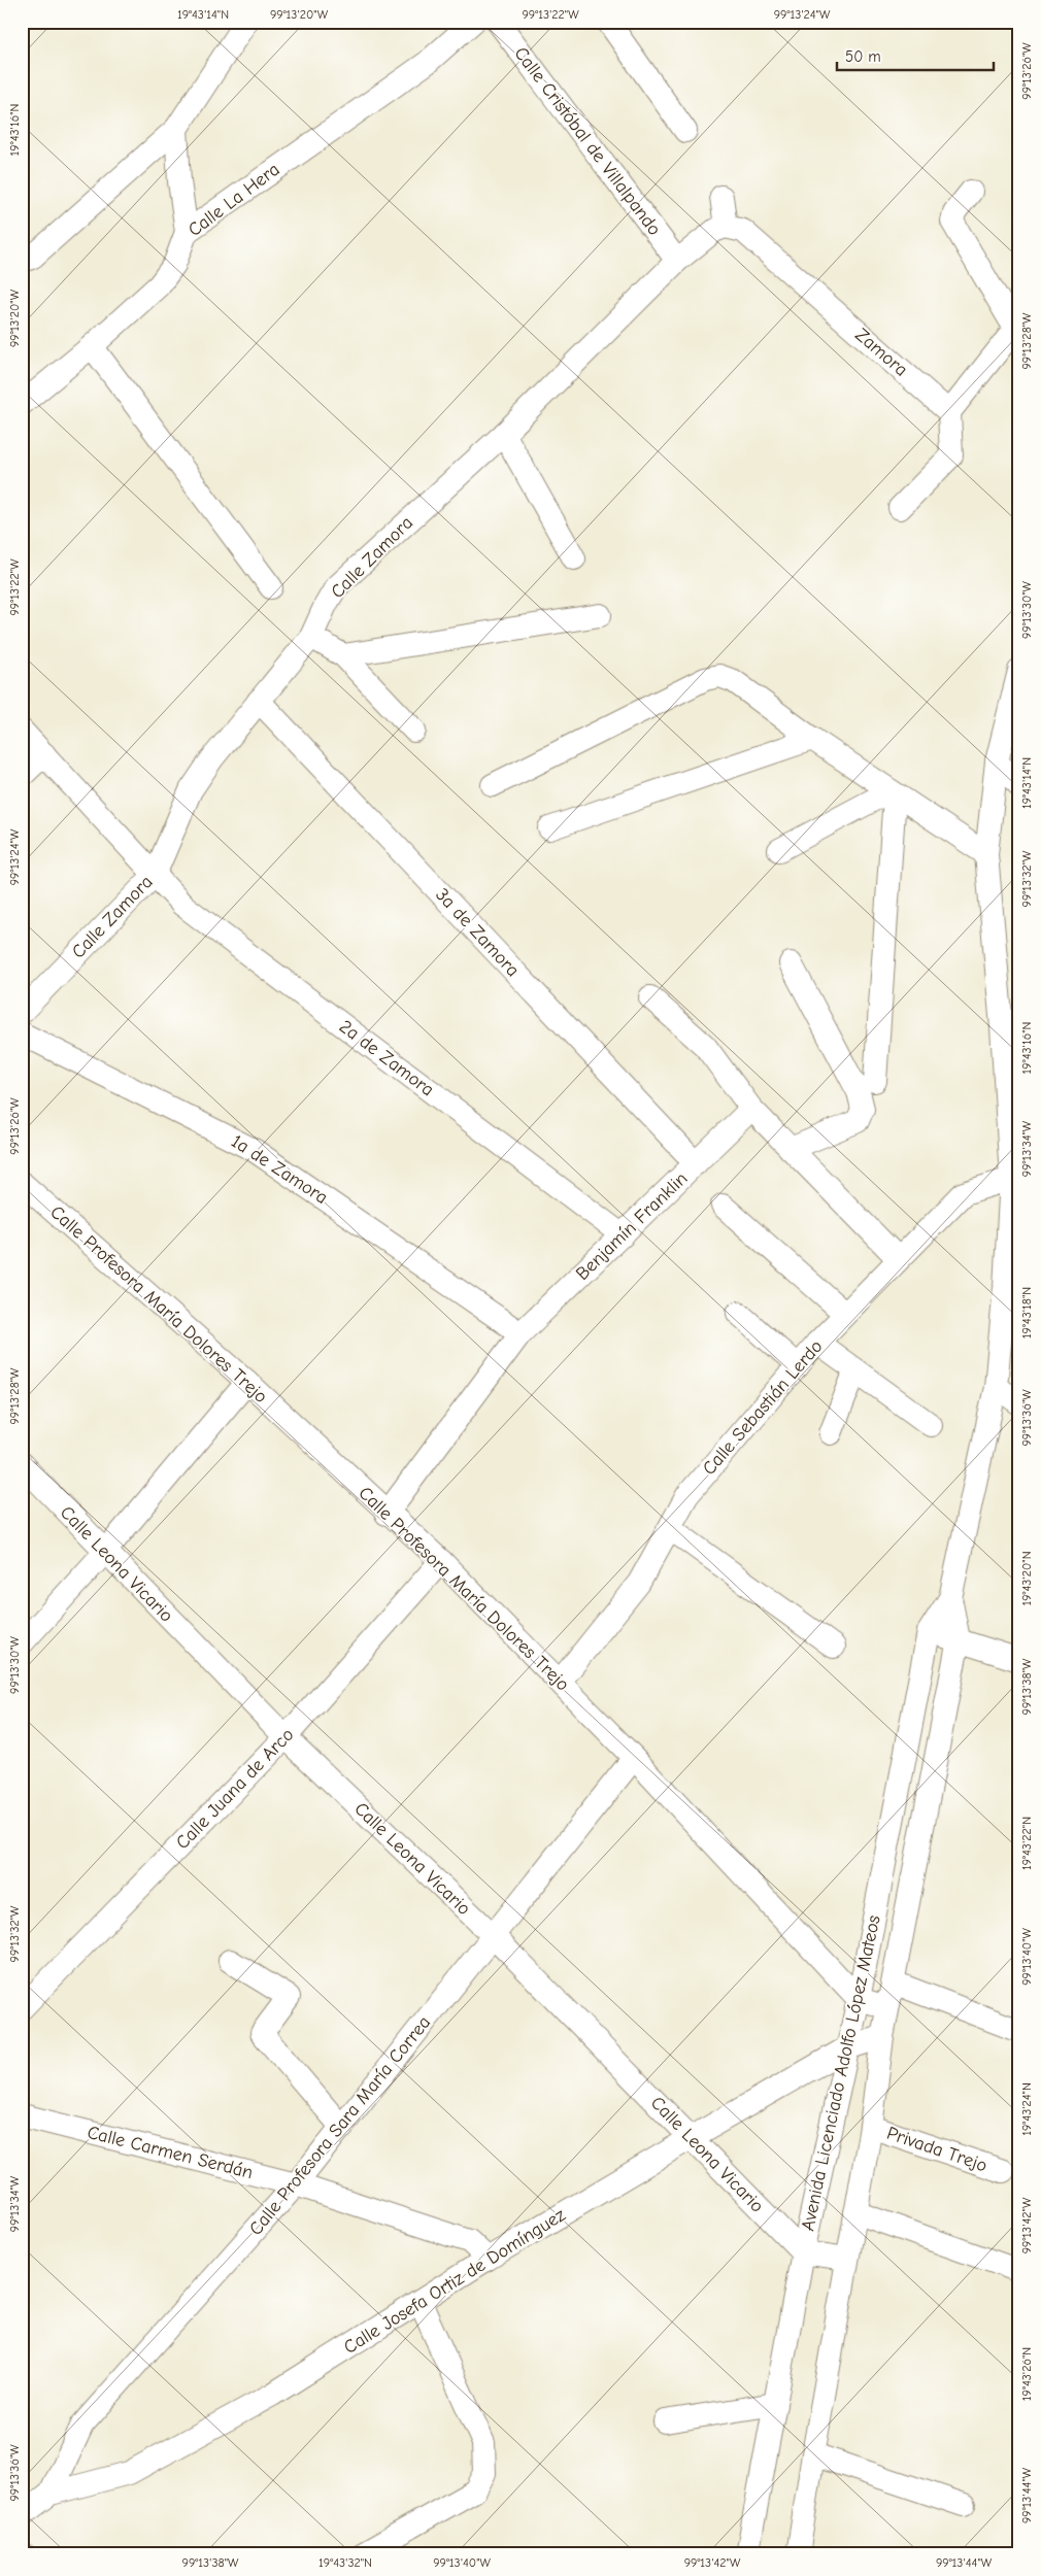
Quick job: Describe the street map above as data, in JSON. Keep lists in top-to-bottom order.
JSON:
{
  "streets": {
    "street": [
      "Calle Cristóbal de Villalpando",
      "Calle La Hera",
      "Zamora",
      "Calle Zamora",
      "3a de Zamora",
      "2a de Zamora",
      "1a de Zamora",
      "Benjamín Franklin",
      "Calle Profesora María Dolores Trejo",
      "Calle Sebastián Lerdo",
      "Calle Leona Vicario",
      "Calle Juana de Arco",
      "Avenida Licenciado Adolfo López Mateos",
      "Calle Profesora Sara María Correa",
      "Privada Trejo",
      "Calle Carmen Serdán",
      "Calle Josefa Ortiz de Domínguez"
    ]
  },
  "crossings": [
    ["Calle Cristóbal de Villalpando", "Calle Zamora"],
    ["Zamora", "Calle Zamora"],
    ["Calle Zamora", "3a de Zamora"],
    ["Calle Zamora", "2a de Zamora"],
    ["3a de Zamora", "Benjamín Franklin"],
    ["2a de Zamora", "Benjamín Franklin"],
    ["1a de Zamora", "Benjamín Franklin"],
    ["Benjamín Franklin", "Calle Profesora María Dolores Trejo"],
    ["Calle Profesora María Dolores Trejo", "Calle Sebastián Lerdo"],
    ["Calle Profesora María Dolores Trejo", "Calle Juana de Arco"],
    ["Calle Profesora María Dolores Trejo", "Avenida Licenciado Adolfo López Mateos"],
    ["Calle Profesora María Dolores Trejo", "Calle Profesora Sara María Correa"],
    ["Calle Sebastián Lerdo", "Avenida Licenciado Adolfo López Mateos"],
    ["Calle Leona Vicario", "Calle Juana de Arco"],
    ["Calle Leona Vicario", "Avenida Licenciado Adolfo López Mateos"],
    ["Calle Leona Vicario", "Calle Profesora Sara María Correa"],
    ["Calle Leona Vicario", "Calle Josefa Ortiz de Domínguez"],
    ["Avenida Licenciado Adolfo López Mateos", "Privada Trejo"],
    ["Avenida Licenciado Adolfo López Mateos", "Calle Josefa Ortiz de Domínguez"],
    ["Calle Profesora Sara María Correa", "Calle Carmen Serdán"],
    ["Calle Profesora Sara María Correa", "Calle Josefa Ortiz de Domínguez"],
    ["Calle Carmen Serdán", "Calle Josefa Ortiz de Domínguez"]
  ],
  "scale_bar": "50 m",
  "coordinates": [
    "19°43'14\"N",
    "99°13'20\"W",
    "99°13'22\"W",
    "99°13'24\"W",
    "99°13'26\"W",
    "19°43'16\"N",
    "99°13'28\"W",
    "99°13'30\"W",
    "99°13'32\"W",
    "99°13'34\"W",
    "19°43'18\"N",
    "99°13'36\"W",
    "19°43'20\"N",
    "99°13'38\"W",
    "19°43'22\"N",
    "99°13'40\"W",
    "19°43'24\"N",
    "99°13'42\"W",
    "19°43'26\"N",
    "99°13'44\"W",
    "19°43'32\"N"
  ]
}
